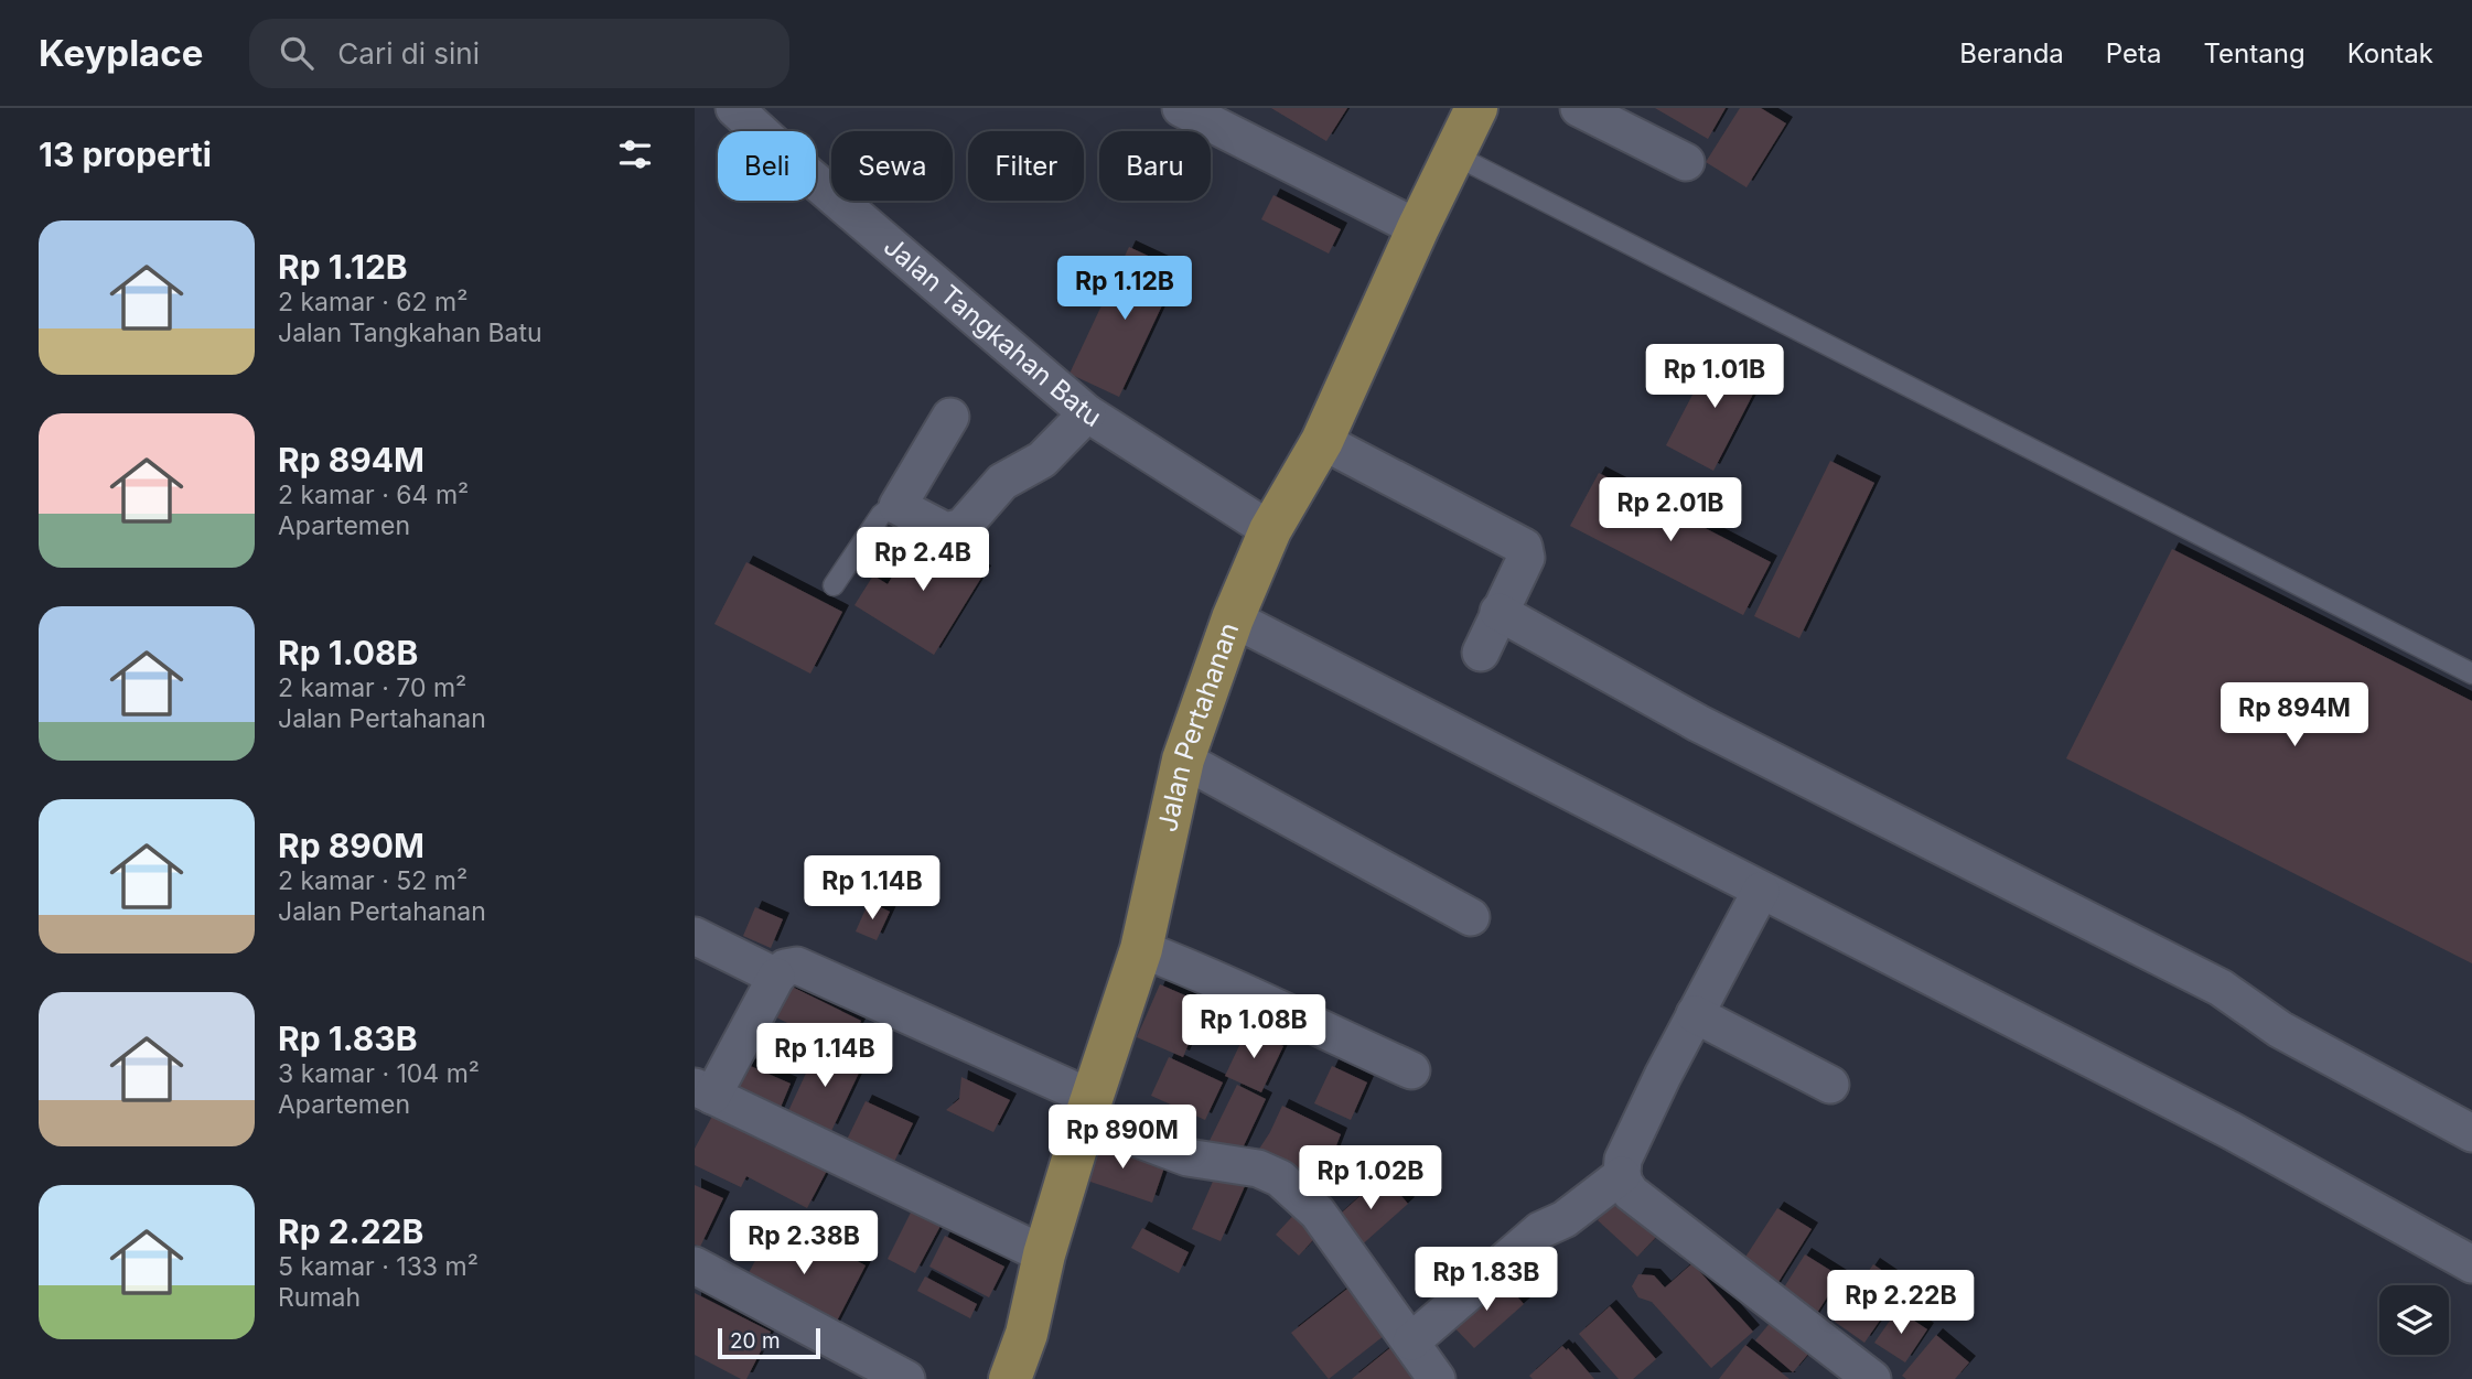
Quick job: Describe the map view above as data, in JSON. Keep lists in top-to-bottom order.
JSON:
{
  "streets": {
    "main road": ["Jalan Pertahanan"],
    "street": ["Jalan Tangkahan Batu"]
  },
  "crossings": [
    ["Jalan Tangkahan Batu", "Jalan Pertahanan"]
  ],
  "scale_bar": "20 m",
  "page": {
    "header": "Keyplace",
    "search": "Cari di sini",
    "nav": [
      "Beranda",
      "Peta",
      "Tentang",
      "Kontak"
    ],
    "heading": "13 properti",
    "chip": [
      "Beli",
      "Sewa",
      "Filter",
      "Baru"
    ],
    "list": [
      {
        "name": "Rp 1.12B",
        "note": "2 kamar · 62 m² · Jalan Tangkahan Batu"
      },
      {
        "name": "Rp 894M",
        "note": "2 kamar · 64 m² · Apartemen"
      },
      {
        "name": "Rp 1.08B",
        "note": "2 kamar · 70 m² · Jalan Pertahanan"
      },
      {
        "name": "Rp 890M",
        "note": "2 kamar · 52 m² · Jalan Pertahanan"
      },
      {
        "name": "Rp 1.83B",
        "note": "3 kamar · 104 m² · Apartemen"
      },
      {
        "name": "Rp 2.22B",
        "note": "5 kamar · 133 m² · Rumah"
      }
    ],
    "price": [
      "Rp 1.12B",
      "Rp 1.01B",
      "Rp 2.01B",
      "Rp 2.4B",
      "Rp 894M",
      "Rp 1.14B",
      "Rp 1.08B",
      "Rp 1.14B",
      "Rp 890M",
      "Rp 1.02B",
      "Rp 2.38B",
      "Rp 1.83B",
      "Rp 2.22B"
    ],
    "scale": "20 m"
  }
}
